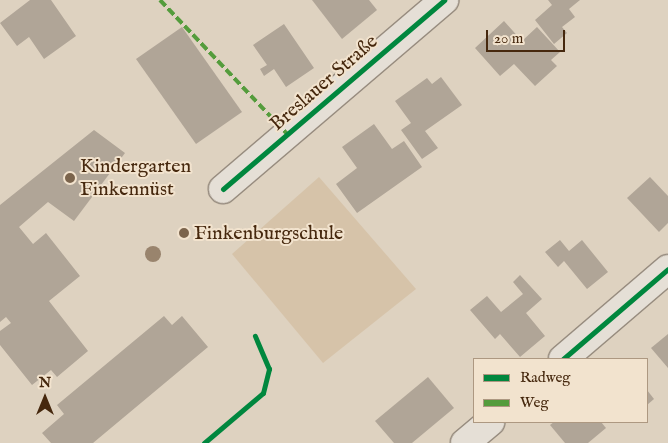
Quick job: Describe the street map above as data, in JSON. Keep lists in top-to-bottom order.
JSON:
{
  "streets": {
    "street": ["Breslauer Straße"]
  },
  "places": ["Kindergarten Finkennüst", "Finkenburgschule"],
  "legend": ["Radweg", "Weg"],
  "scale_bar": "20 m",
  "north": "top"
}
